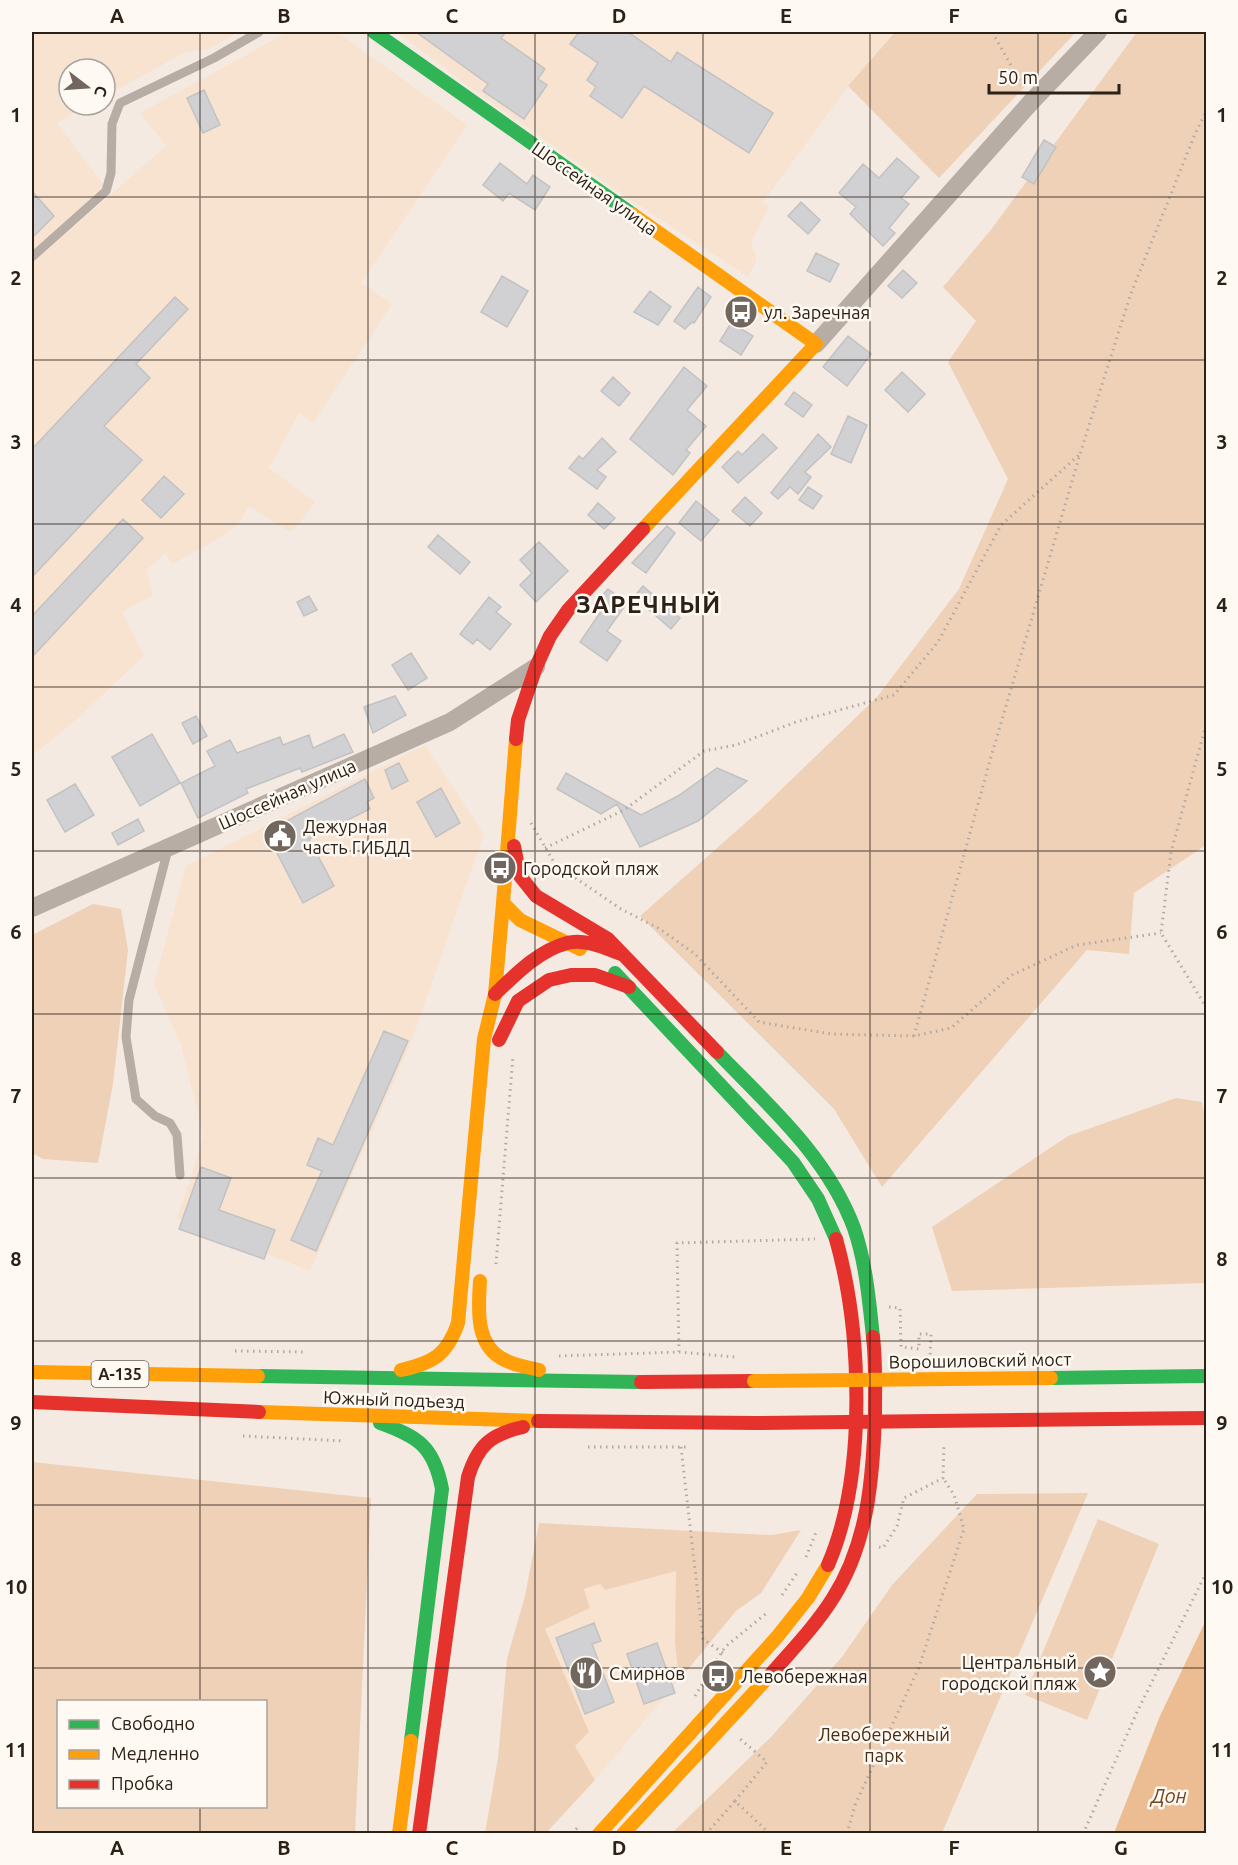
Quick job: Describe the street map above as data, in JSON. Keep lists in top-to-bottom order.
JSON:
{
  "streets": {
    "main road": [
      "Шоссейная улица",
      "Ворошиловский мост",
      "А-135",
      "Южный подъезд"
    ]
  },
  "crossings": [
    ["Ворошиловский мост", "Южный подъезд"]
  ],
  "districts": ["ЗАРЕЧНЫЙ"],
  "water": ["Дон"],
  "parks": ["Левобережный парк"],
  "places": {
    "bus stop": ["ул. Заречная", "Городской пляж", "Левобережная"],
    "public building": ["Дежурная часть ГИБДД"],
    "place": ["Центральный городской пляж"],
    "restaurant": ["Смирнов"]
  },
  "legend": ["Свободно", "Медленно", "Пробка"],
  "scale_bar": "50 m",
  "north": "right",
  "grid": {
    "columns": [
      "A",
      "B",
      "C",
      "D",
      "E",
      "F",
      "G"
    ],
    "rows": [
      "1",
      "2",
      "3",
      "4",
      "5",
      "6",
      "7",
      "8",
      "9",
      "10",
      "11"
    ]
  }
}
